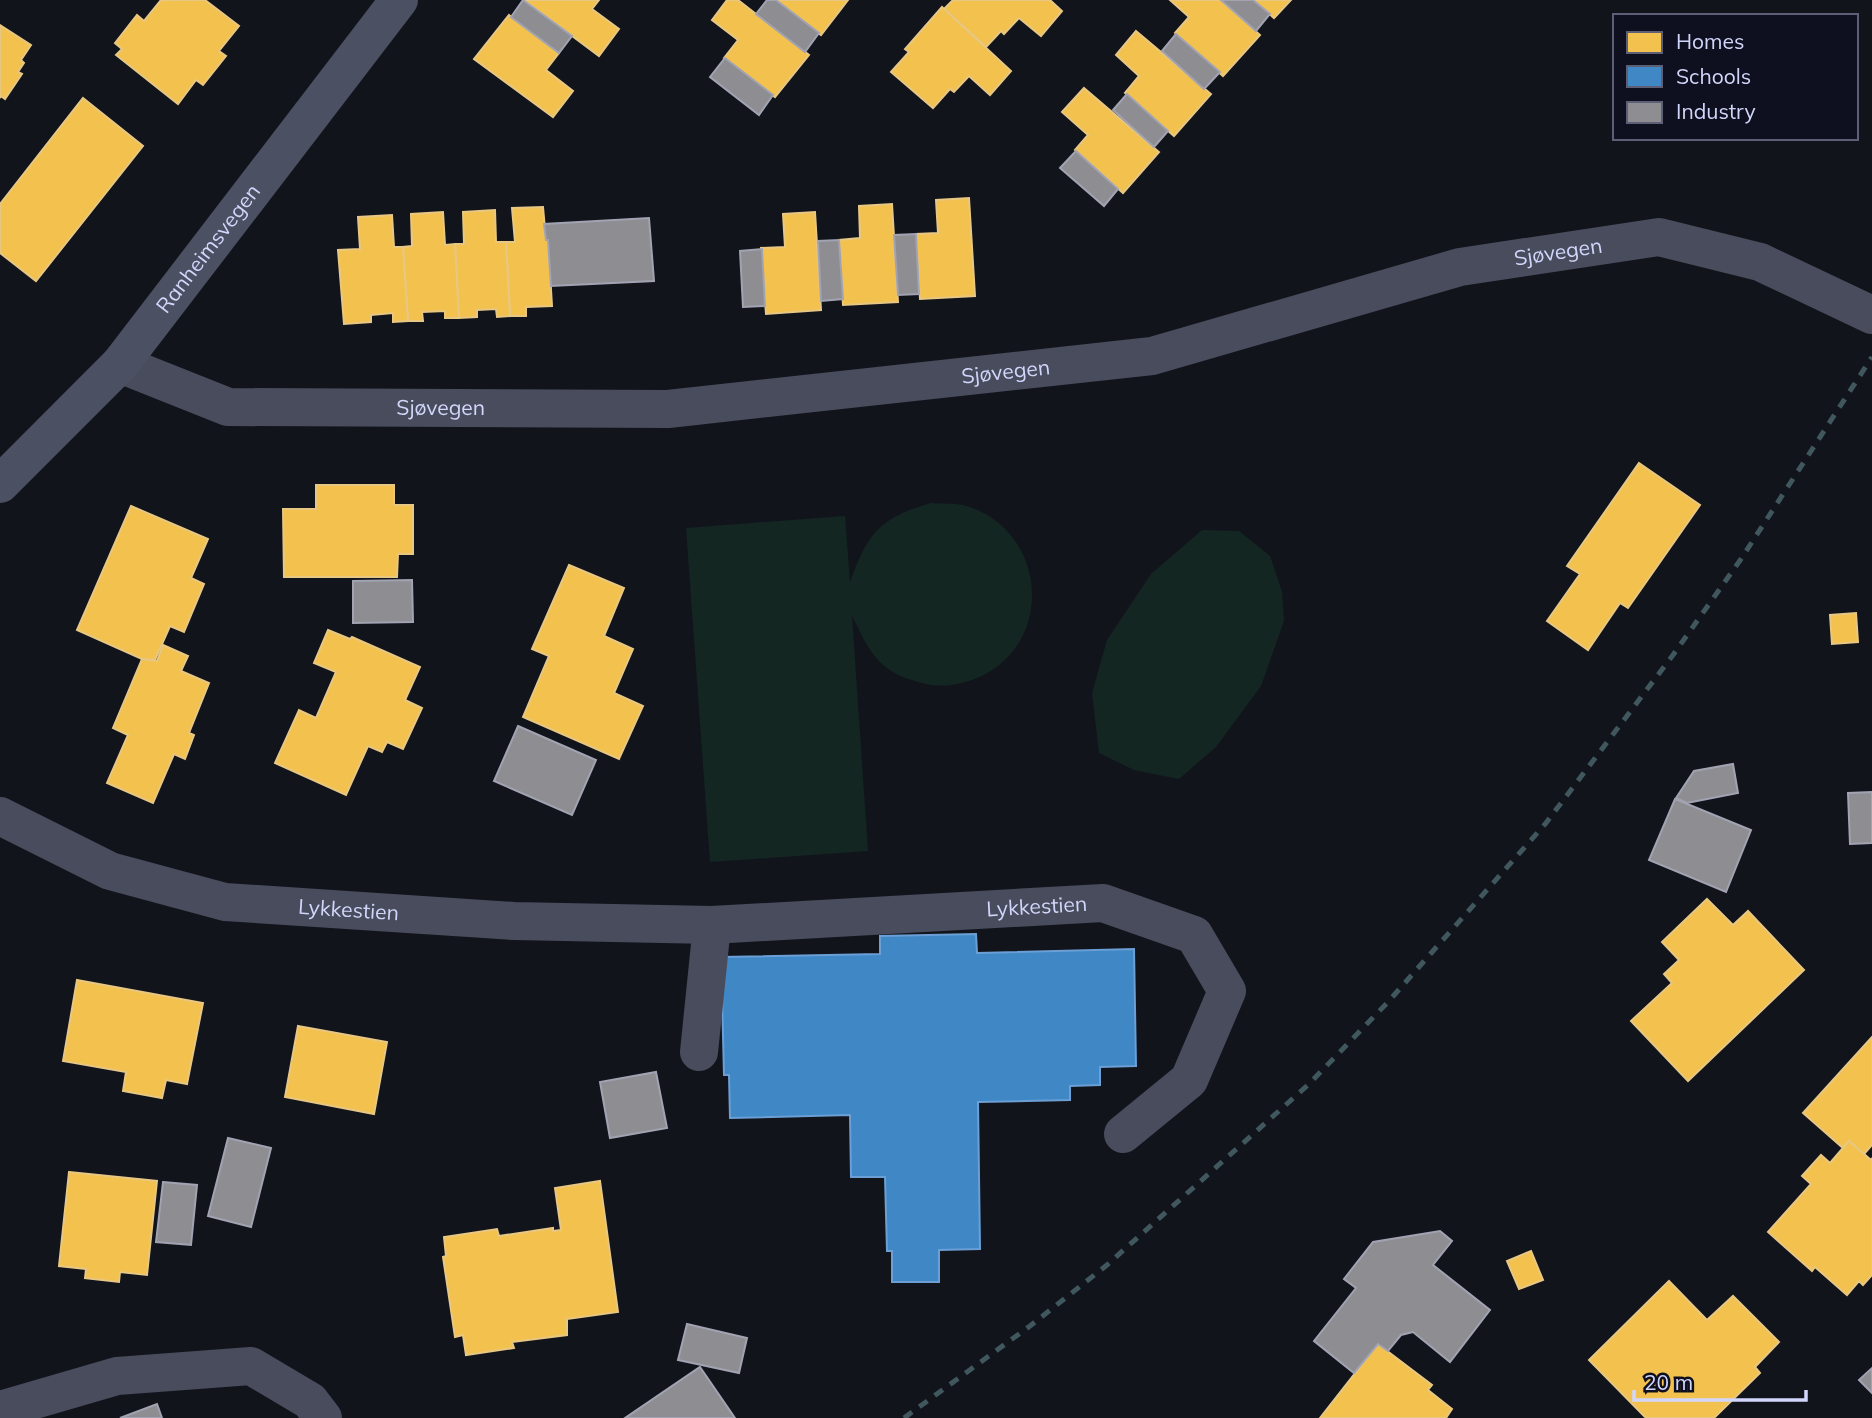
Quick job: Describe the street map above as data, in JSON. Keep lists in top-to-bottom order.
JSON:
{
  "streets": {
    "street": ["Ranheimsvegen", "Sjøvegen", "Lykkestien"]
  },
  "crossings": [
    ["Ranheimsvegen", "Sjøvegen"]
  ],
  "legend": ["Homes", "Schools", "Industry"],
  "scale_bar": "20 m"
}
